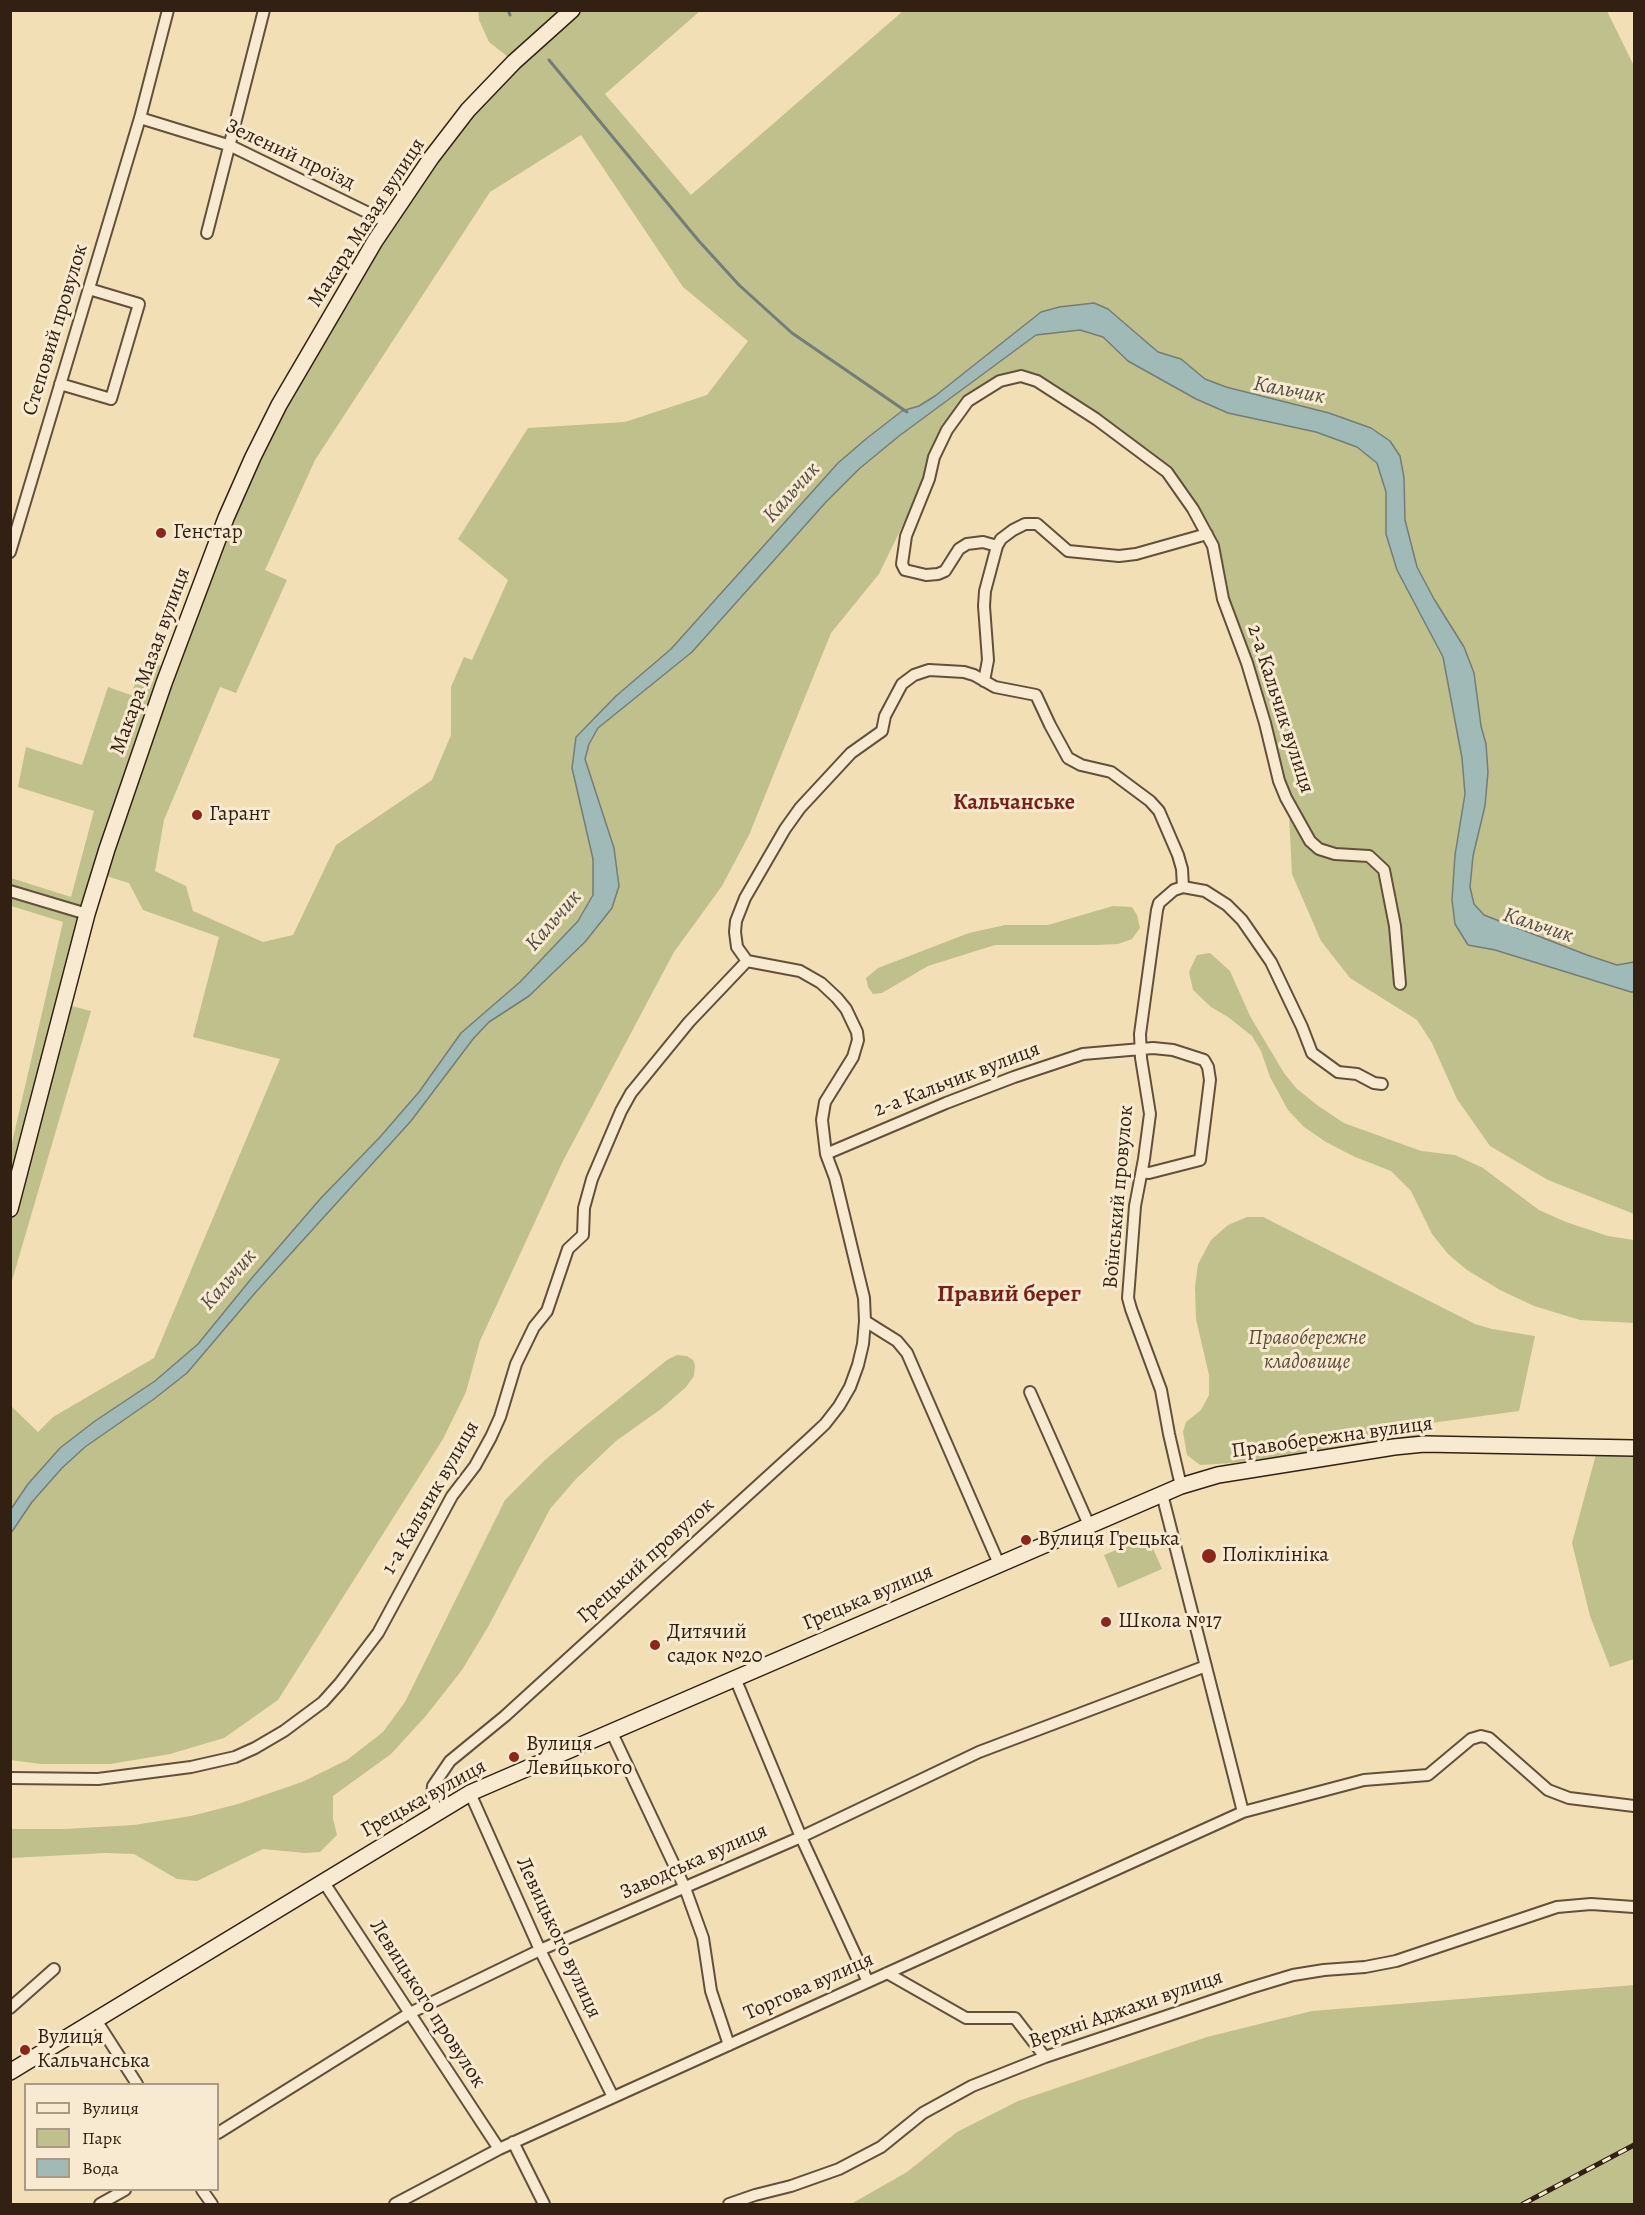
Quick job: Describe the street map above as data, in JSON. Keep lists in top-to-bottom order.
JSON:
{
  "streets": {
    "street": [
      "Зелений проїзд",
      "Макара Мазая вулиця",
      "Степовий провулок",
      "2-а Кальчик вулиця",
      "Воїнський провулок",
      "Правобережна вулиця",
      "1-а Кальчик вулиця",
      "Грецький провулок",
      "Грецька вулиця",
      "Заводська вулиця",
      "Левицького вулиця",
      "Торгова вулиця",
      "Левицького провулок",
      "Верхні Аджахи вулиця"
    ]
  },
  "crossings": [
    ["Зелений проїзд", "Макара Мазая вулиця"],
    ["Зелений проїзд", "Степовий провулок"],
    ["2-а Кальчик вулиця", "Воїнський провулок"],
    ["2-а Кальчик вулиця", "Грецький провулок"],
    ["Воїнський провулок", "Правобережна вулиця"],
    ["Воїнський провулок", "Грецька вулиця"],
    ["Правобережна вулиця", "Грецька вулиця"],
    ["1-а Кальчик вулиця", "Грецький провулок"],
    ["Грецький провулок", "Грецька вулиця"],
    ["Грецька вулиця", "Левицького вулиця"],
    ["Грецька вулиця", "Левицького провулок"],
    ["Заводська вулиця", "Левицького вулиця"],
    ["Заводська вулиця", "Левицького провулок"],
    ["Левицького вулиця", "Торгова вулиця"],
    ["Торгова вулиця", "Левицького провулок"]
  ],
  "districts": ["Кальчанське", "Правий берег"],
  "water": ["Кальчик"],
  "parks": ["Правобережне кладовище"],
  "places": [
    "Генстар",
    "Гарант",
    "Вулиця Грецька",
    "Поліклініка",
    "Школа №17",
    "Дитячий садок №20",
    "Вулиця Левицького",
    "Вулиця Кальчанська"
  ],
  "legend": ["Вулиця", "Парк", "Вода"]
}
